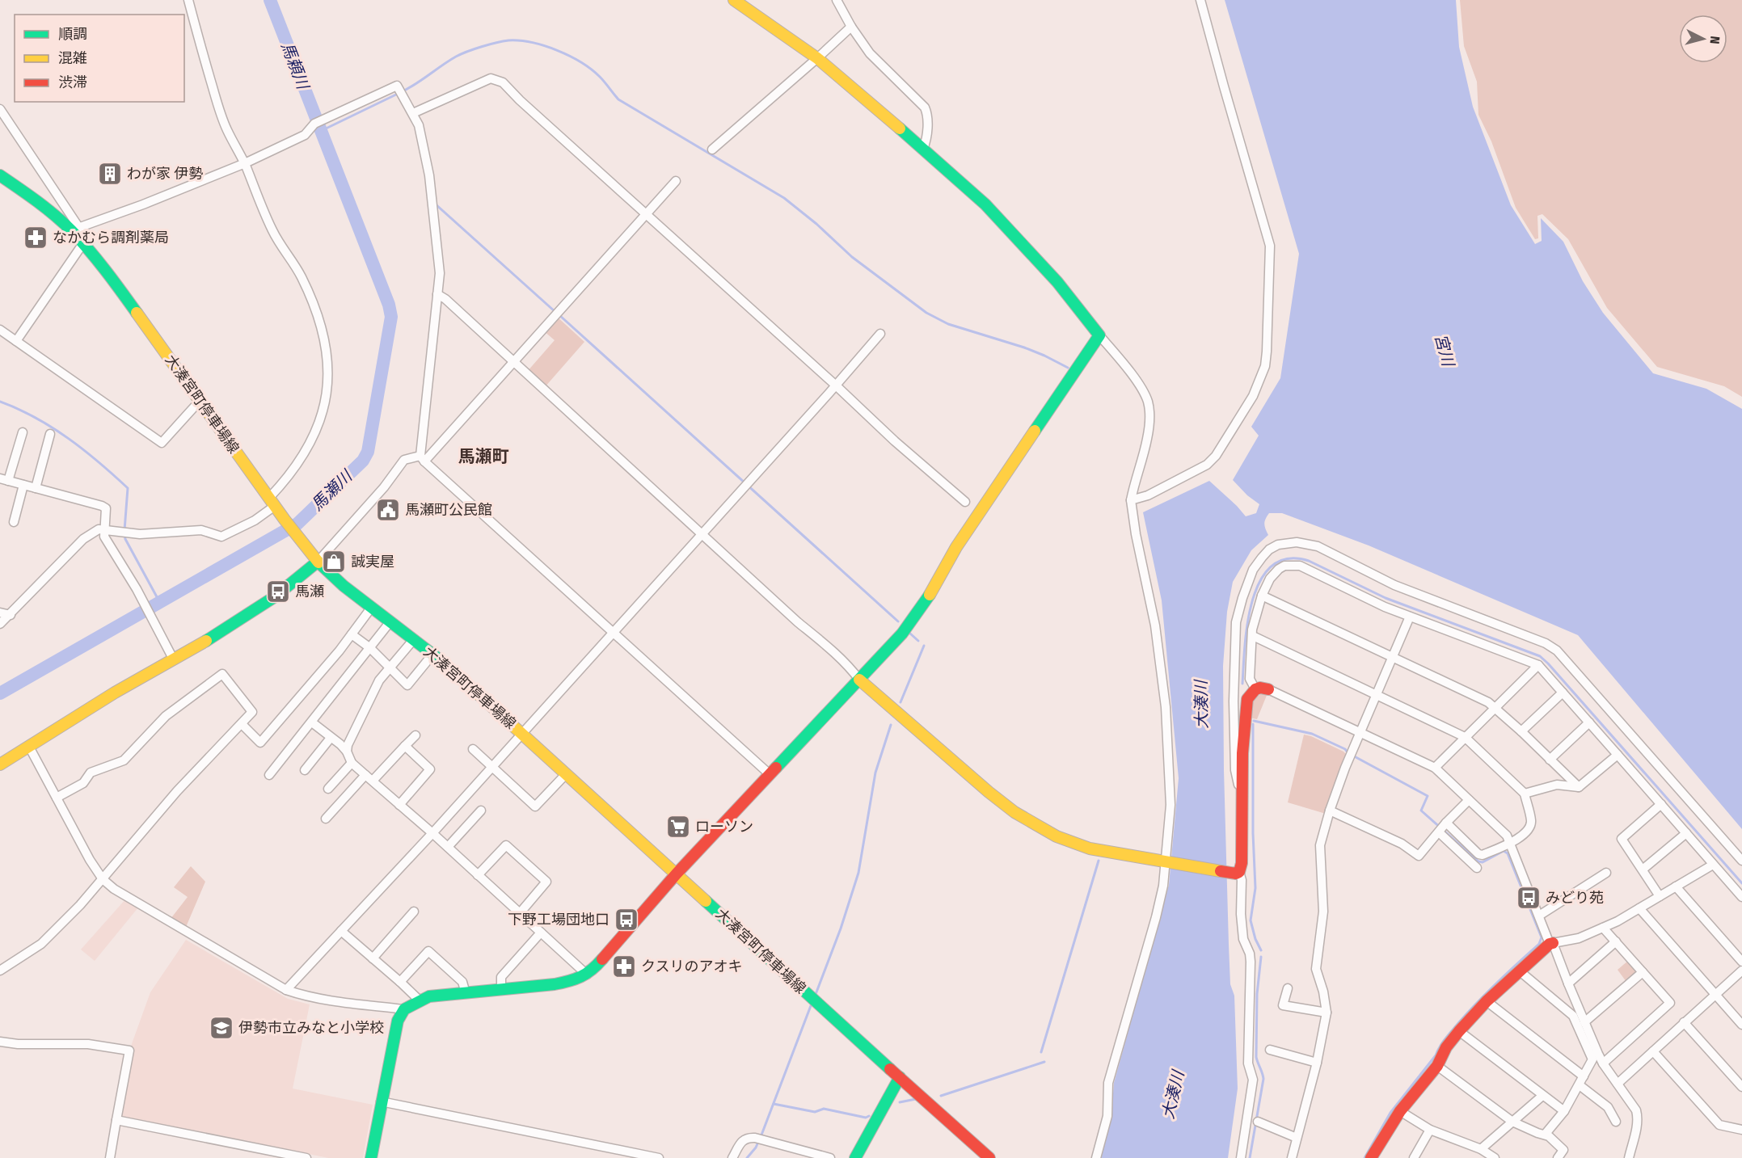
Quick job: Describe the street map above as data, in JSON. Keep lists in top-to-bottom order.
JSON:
{
  "streets": {
    "street": ["大湊宮町停車場線"]
  },
  "districts": ["馬瀬町"],
  "water": [
    "馬頼川",
    "宮川",
    "馬瀬川",
    "大湊川"
  ],
  "places": {
    "building": ["わが家 伊勢"],
    "pharmacy": ["なかむら調剤薬局", "クスリのアオキ"],
    "public building": ["馬瀬町公民館"],
    "shop": ["誠実屋"],
    "bus stop": ["馬瀬", "みどり苑", "下野工場団地口"],
    "supermarket": ["ローソン"],
    "school or university": ["伊勢市立みなと小学校"]
  },
  "legend": ["順調", "混雑", "渋滞"],
  "north": "right"
}
